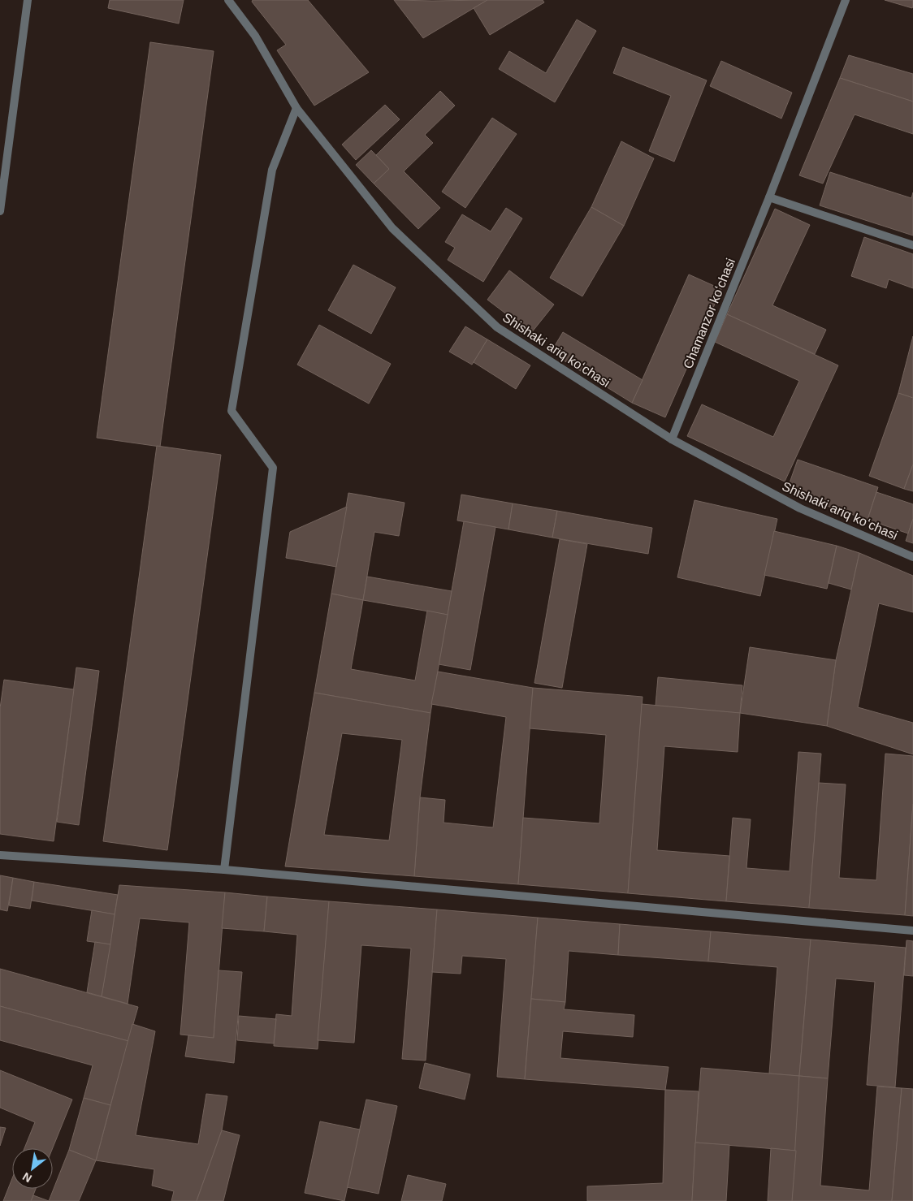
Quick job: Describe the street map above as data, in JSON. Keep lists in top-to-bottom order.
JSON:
{
  "streets": {
    "street": ["Chamanzor koʻchasi", "Shishaki ariq koʻchasi"]
  },
  "crossings": [
    ["Chamanzor koʻchasi", "Shishaki ariq koʻchasi"]
  ],
  "north": "bottom left"
}
